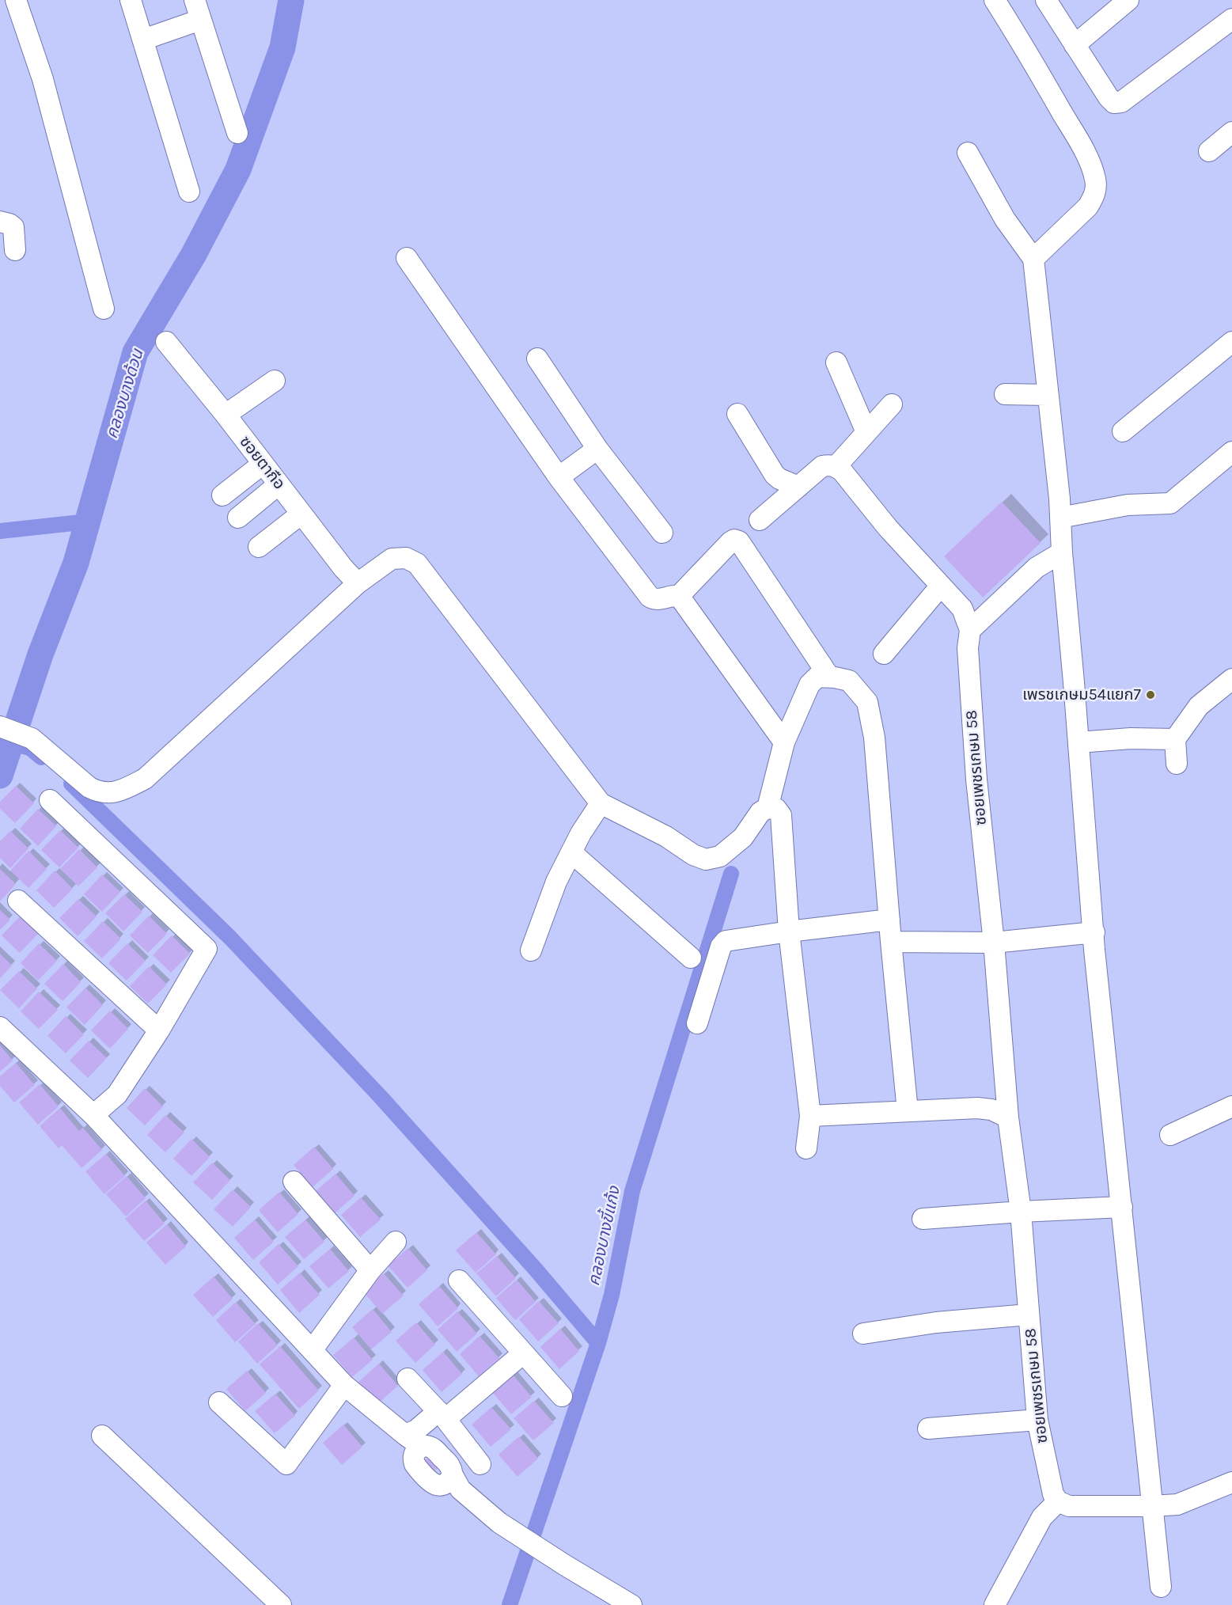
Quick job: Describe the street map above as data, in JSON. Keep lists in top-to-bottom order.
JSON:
{
  "streets": {
    "street": ["ซอยตากือ", "ซอยเพชรเกษม 58"]
  },
  "water": ["คลองบางด้วน", "คลองบางขี้แก้ง"],
  "places": ["เพรชเกษม54แยก7"]
}
